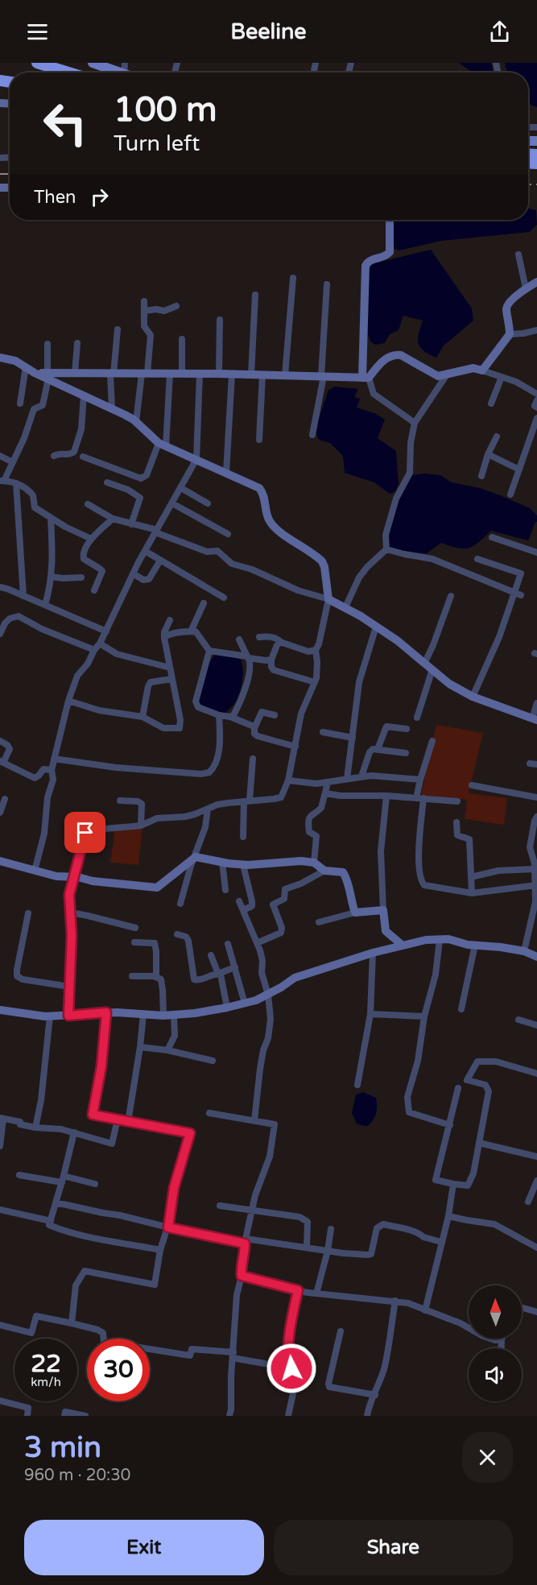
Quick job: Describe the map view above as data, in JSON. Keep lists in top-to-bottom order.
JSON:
{
  "north": "top",
  "page": {
    "header": "Beeline",
    "turn": ["100 m", "Turn left"],
    "then": "Then",
    "speed": "22 km/h",
    "limit": "30",
    "heading": ["3 min", "960 m · 20:30"],
    "buttons": ["Exit", "Share"]
  }
}
